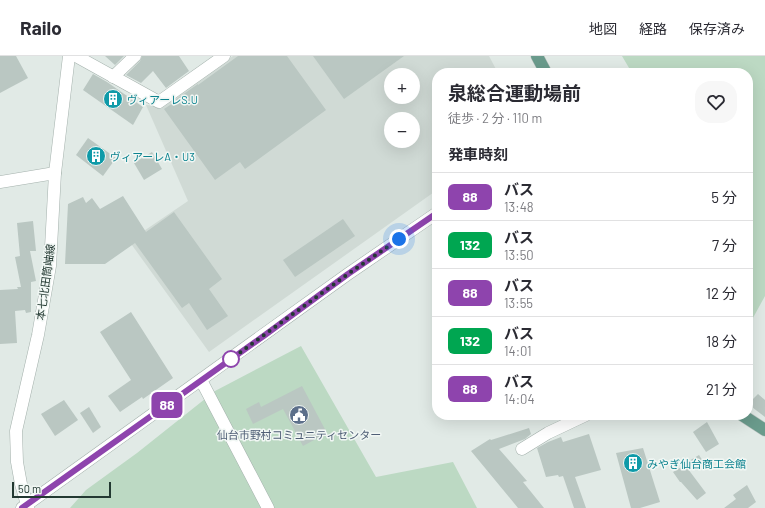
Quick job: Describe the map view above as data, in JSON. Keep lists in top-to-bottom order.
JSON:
{
  "streets": {
    "street": ["本七北田筒岫線"]
  },
  "places": {
    "building": ["ヴィアーレS.U", "ヴィアーレA・U3", "みやぎ仙台商工会館"],
    "public building": ["仙台市野村コミュニティセンター"]
  },
  "lines": ["bus line 88"],
  "scale_bar": "50 m",
  "page": {
    "header": "Railo",
    "nav": ["地図", "経路", "保存済み"],
    "on_map": "88",
    "map_buttons": ["+", "−"],
    "heading": [
      ["泉総合運動場前", "徒歩 · 2 分 · 110 m"],
      "発車時刻"
    ],
    "list": [
      {
        "mark": "88",
        "name": "バス",
        "note": "13:48",
        "value": "5 分"
      },
      {
        "mark": "132",
        "name": "バス",
        "note": "13:50",
        "value": "7 分"
      },
      {
        "mark": "88",
        "name": "バス",
        "note": "13:55",
        "value": "12 分"
      },
      {
        "mark": "132",
        "name": "バス",
        "note": "14:01",
        "value": "18 分"
      },
      {
        "mark": "88",
        "name": "バス",
        "note": "14:04",
        "value": "21 分"
      }
    ],
    "scale": "50 m"
  }
}
